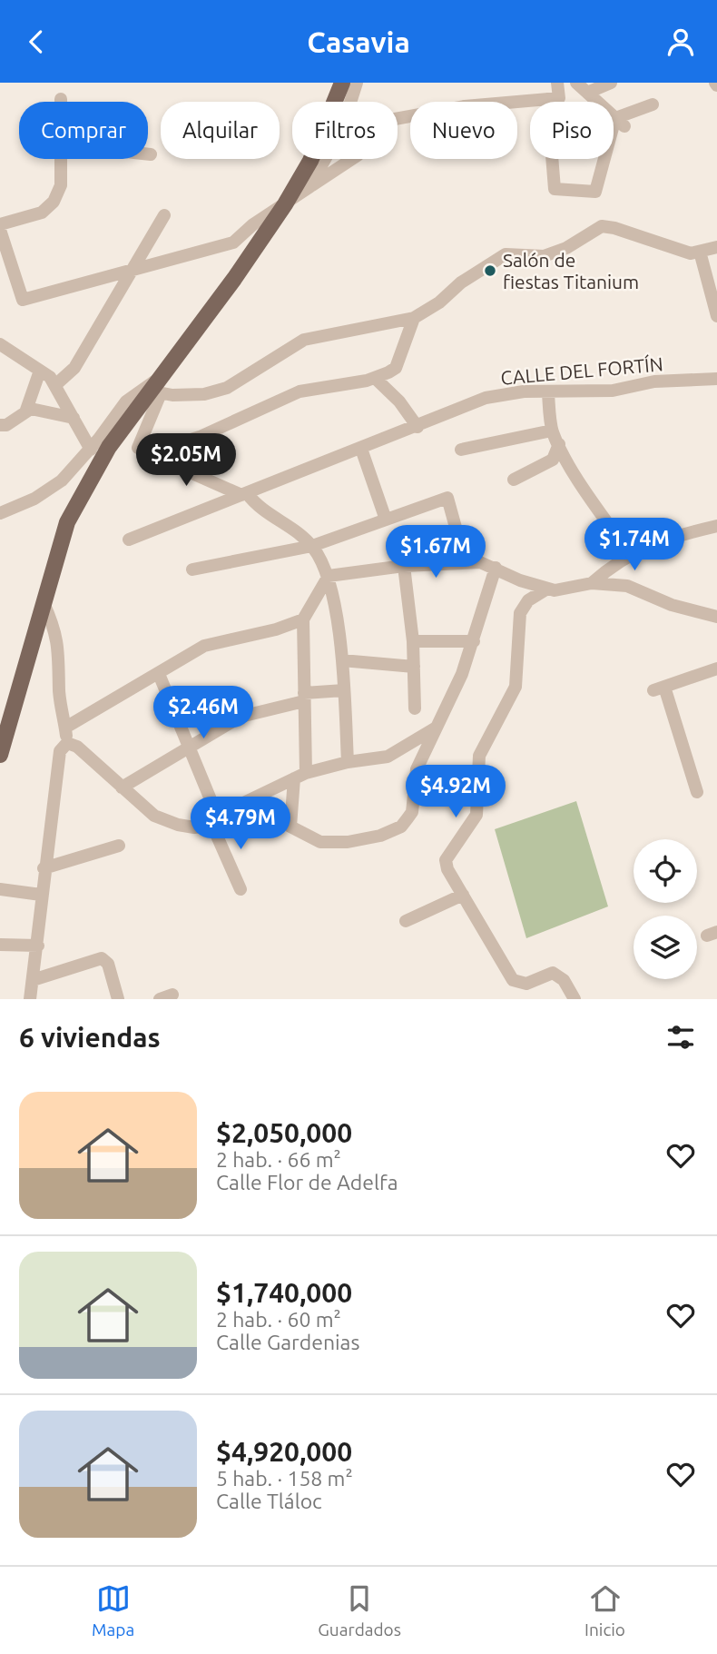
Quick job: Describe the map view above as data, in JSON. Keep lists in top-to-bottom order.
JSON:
{
  "streets": {
    "street": ["CALLE DEL FORTÍN"]
  },
  "places": ["Salón de fiestas Titanium"],
  "page": {
    "header": "Casavia",
    "chip": [
      "Comprar",
      "Alquilar",
      "Filtros",
      "Nuevo",
      "Piso"
    ],
    "price": [
      "$2.05M",
      "$1.74M",
      "$1.67M",
      "$2.46M",
      "$4.92M",
      "$4.79M"
    ],
    "heading": "6 viviendas",
    "list": [
      {
        "name": "$2,050,000",
        "note": "2 hab. · 66 m² · Calle Flor de Adelfa"
      },
      {
        "name": "$1,740,000",
        "note": "2 hab. · 60 m² · Calle Gardenias"
      },
      {
        "name": "$4,920,000",
        "note": "5 hab. · 158 m² · Calle Tláloc"
      }
    ],
    "tabs": ["Mapa", "Guardados", "Inicio"]
  }
}
